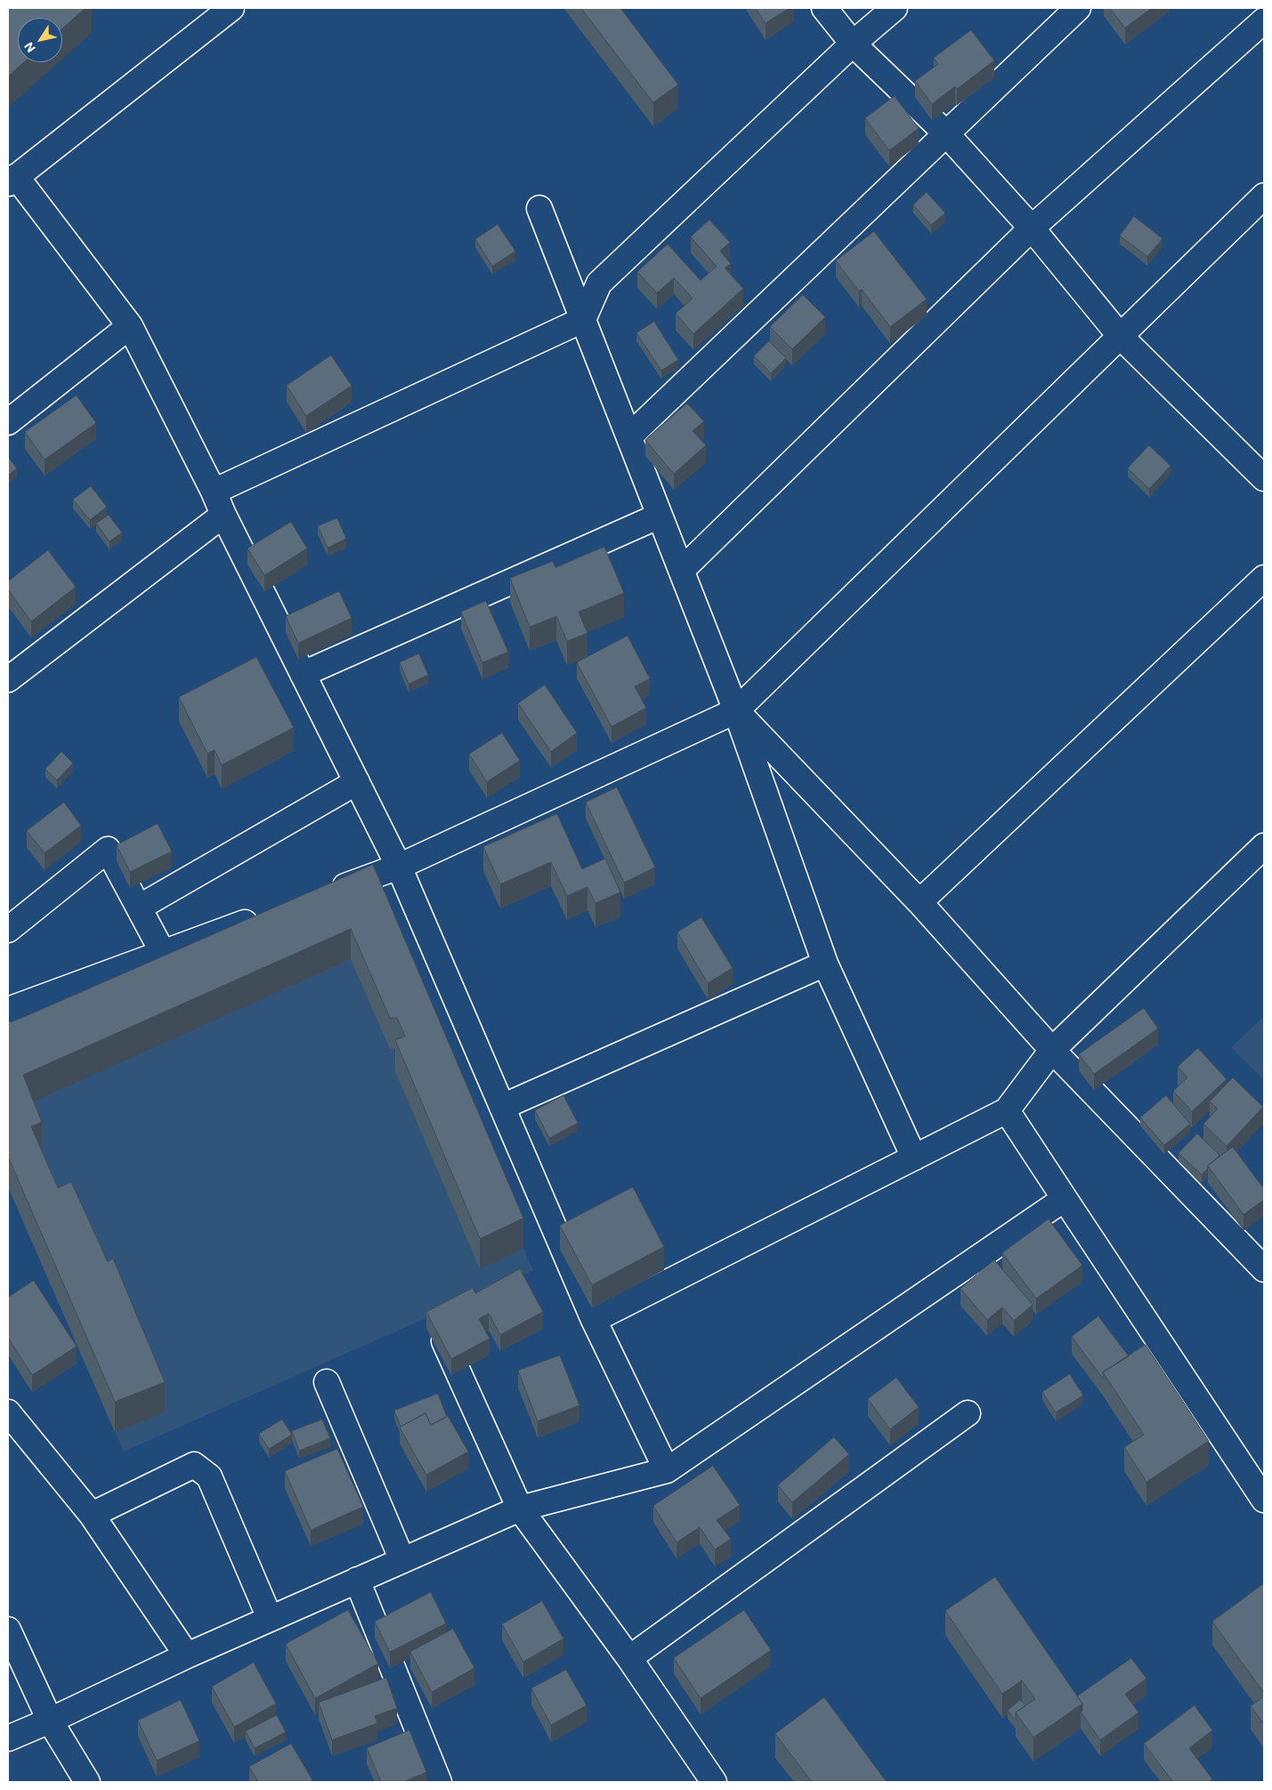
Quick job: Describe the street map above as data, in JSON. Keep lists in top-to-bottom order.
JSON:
{
  "north": "bottom left"
}
